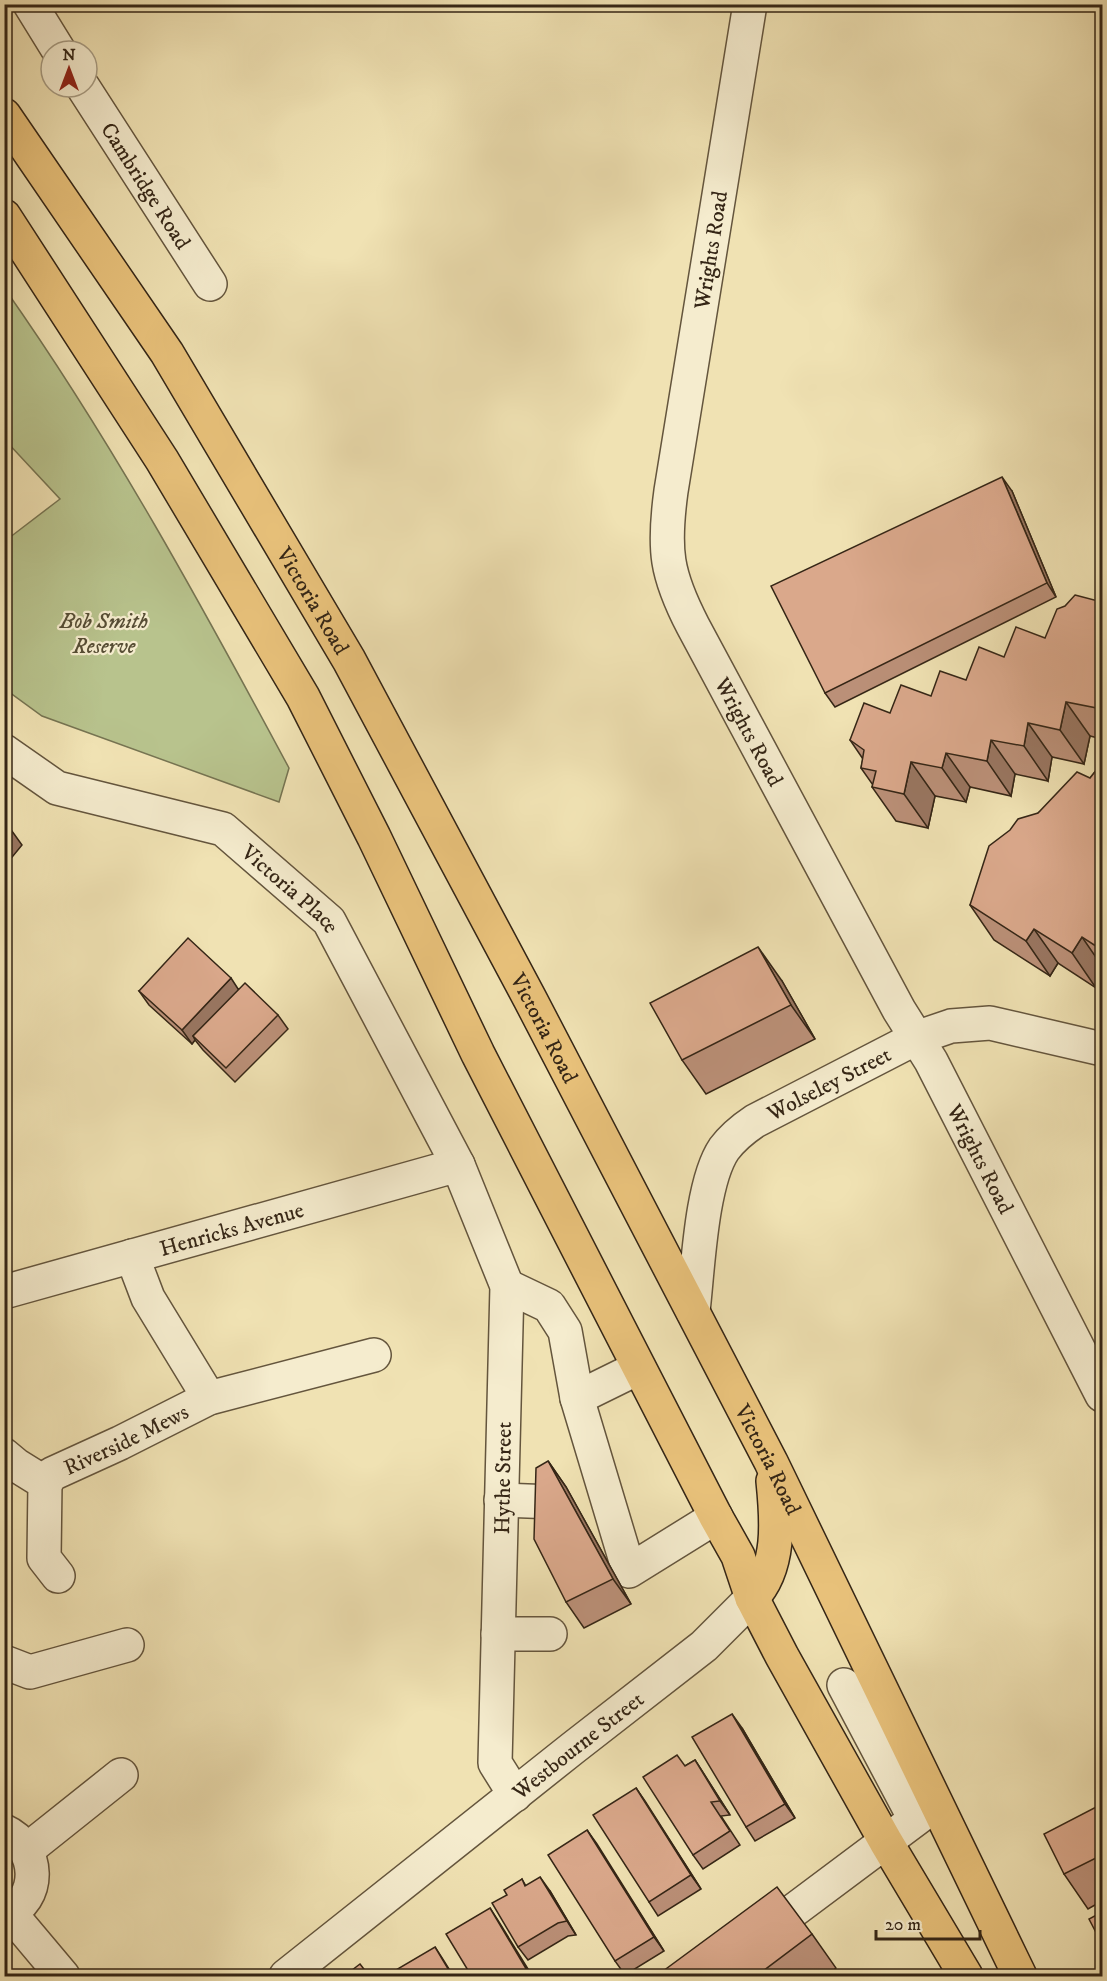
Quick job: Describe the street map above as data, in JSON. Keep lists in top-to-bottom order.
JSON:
{
  "streets": {
    "highway": ["Victoria Road", "Westbourne Street"],
    "street": [
      "Cambridge Road",
      "Wrights Road",
      "Victoria Place",
      "Wolseley Street",
      "Henricks Avenue",
      "Riverside Mews",
      "Hythe Street"
    ]
  },
  "crossings": [
    ["Wrights Road", "Wolseley Street"],
    ["Victoria Road", "Wolseley Street"],
    ["Victoria Road", "Westbourne Street"],
    ["Victoria Place", "Henricks Avenue"],
    ["Victoria Place", "Hythe Street"],
    ["Henricks Avenue", "Riverside Mews"],
    ["Henricks Avenue", "Hythe Street"],
    ["Hythe Street", "Westbourne Street"]
  ],
  "parks": ["Bob Smith Reserve"],
  "scale_bar": "20 m",
  "north": "top"
}
